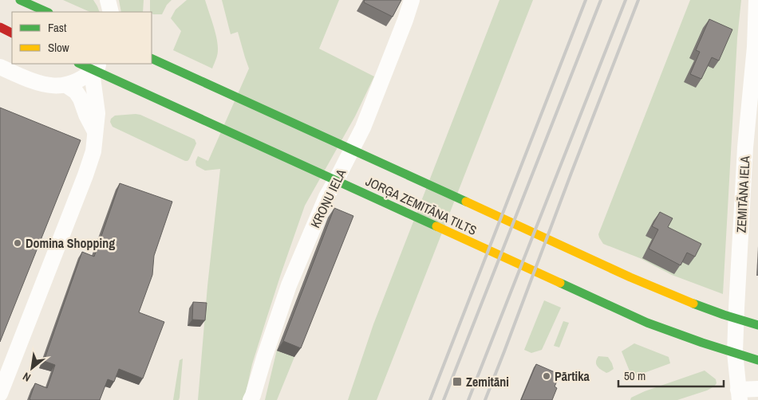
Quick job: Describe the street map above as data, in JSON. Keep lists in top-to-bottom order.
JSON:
{
  "streets": {
    "main road": ["JORĢA ZEMITĀNA TILTS"],
    "street": ["ZEMITĀNA IELA", "KROŅU IELA"]
  },
  "places": {
    "other": ["Domina Shopping", "Pārtika"],
    "transit": ["Zemitāni"]
  },
  "legend": ["Fast", "Slow"],
  "scale_bar": "50 m",
  "north": "bottom left"
}
